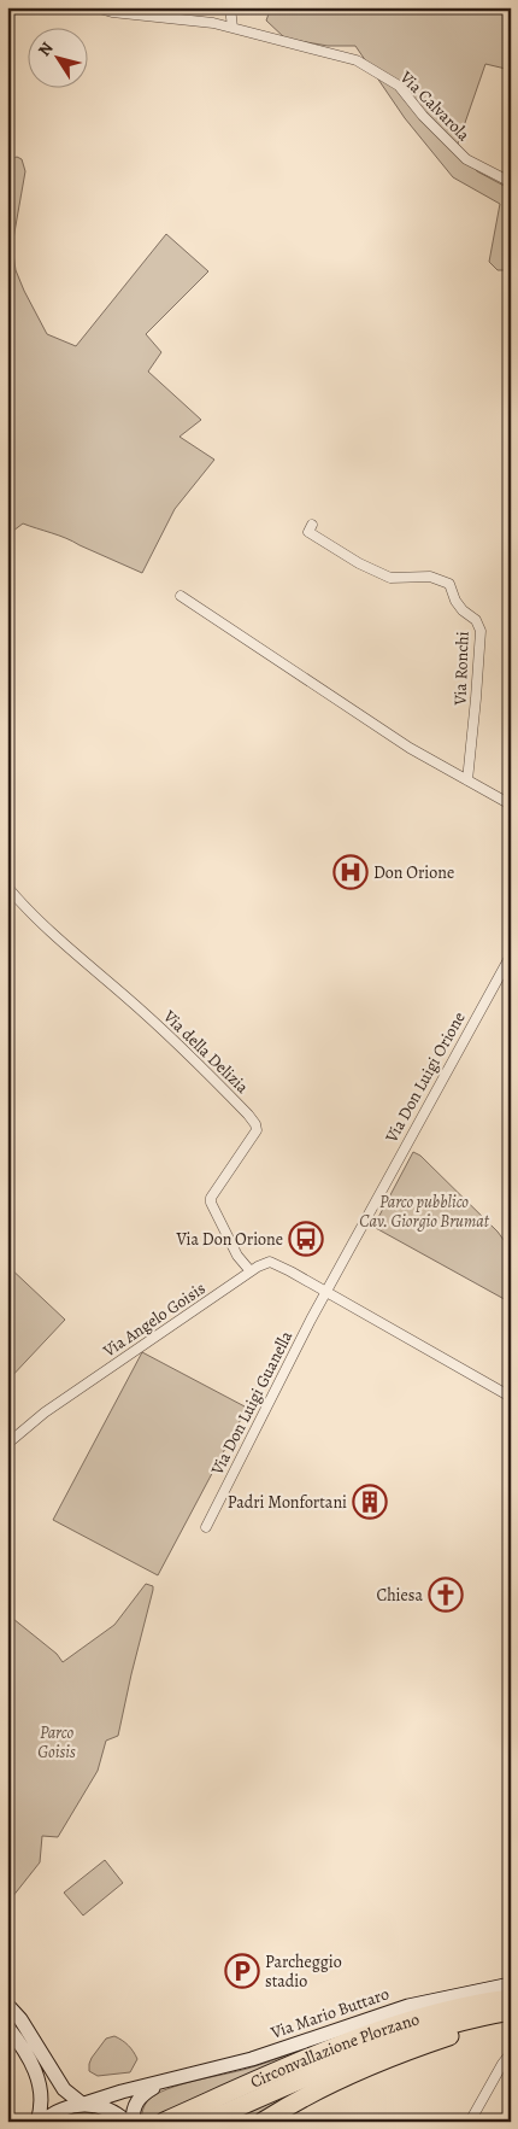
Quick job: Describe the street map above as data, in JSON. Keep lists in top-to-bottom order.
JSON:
{
  "streets": {
    "highway": ["Circonvallazione Plorzano"],
    "street": [
      "Via Calvarola",
      "Via Ronchi",
      "Via della Delizia",
      "Via Don Luigi Orione",
      "Via Angelo Goisis",
      "Via Don Luigi Guanella",
      "Via Mario Buttaro"
    ]
  },
  "crossings": [
    ["Via della Delizia", "Via Angelo Goisis"],
    ["Via Don Luigi Orione", "Via Angelo Goisis"],
    ["Via Don Luigi Orione", "Via Don Luigi Guanella"],
    ["Via Angelo Goisis", "Via Don Luigi Guanella"]
  ],
  "parks": ["Parco pubblico Cav. Giorgio Brumat", "Parco Goisis"],
  "places": {
    "hospital": ["Don Orione"],
    "bus stop": ["Via Don Orione"],
    "building": ["Padri Monfortani"],
    "church": ["Chiesa"],
    "parking": ["Parcheggio stadio"]
  },
  "north": "top left"
}
